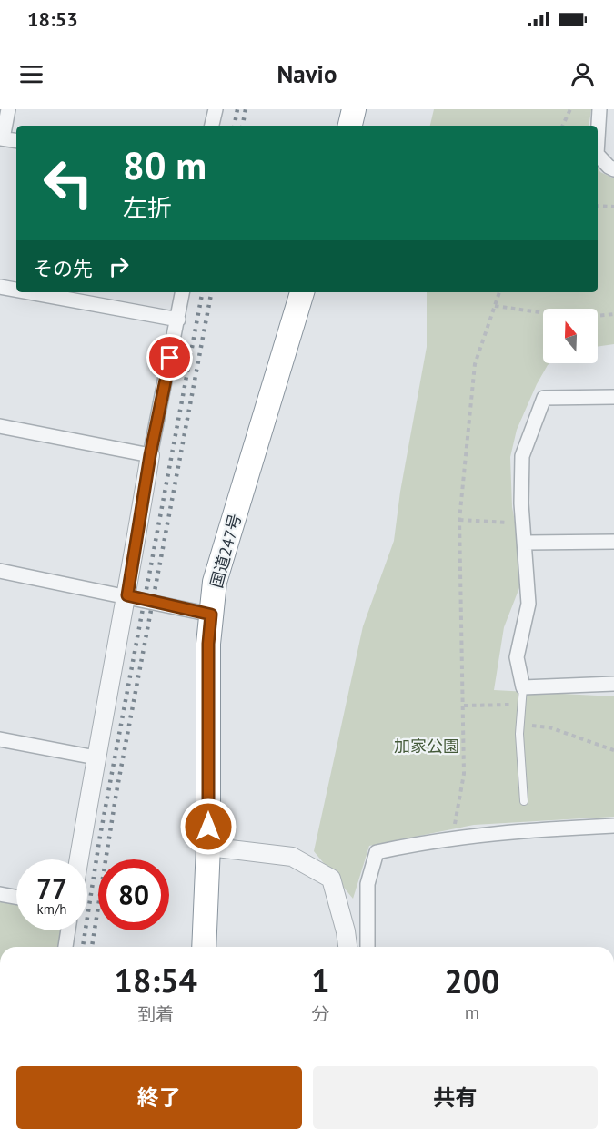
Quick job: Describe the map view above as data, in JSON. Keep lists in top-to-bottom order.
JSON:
{
  "streets": {
    "highway": ["国道247号"]
  },
  "parks": ["加家公園"],
  "north": "top",
  "page": {
    "status": "18:53",
    "header": "Navio",
    "turn": ["80 m", "左折"],
    "then": "その先",
    "speed": "77 km/h",
    "limit": "80",
    "eta": [
      "18:54",
      "到着",
      "1",
      "分",
      "200",
      "m"
    ],
    "buttons": ["終了", "共有"]
  }
}
